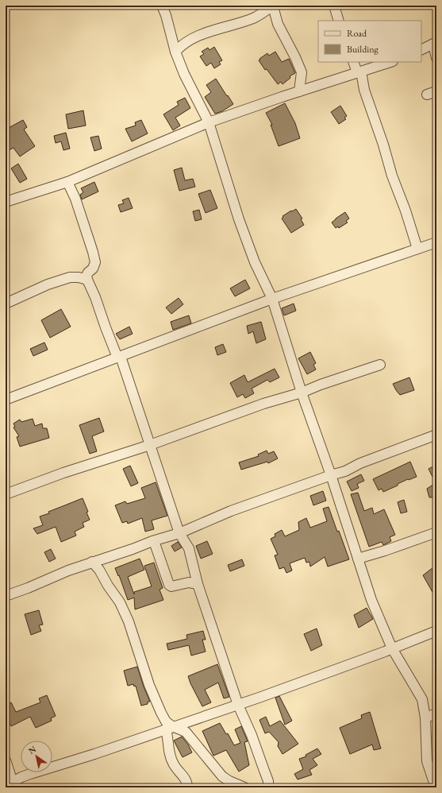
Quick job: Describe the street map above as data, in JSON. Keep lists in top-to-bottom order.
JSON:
{
  "legend": ["Road", "Building"],
  "north": "top left"
}
